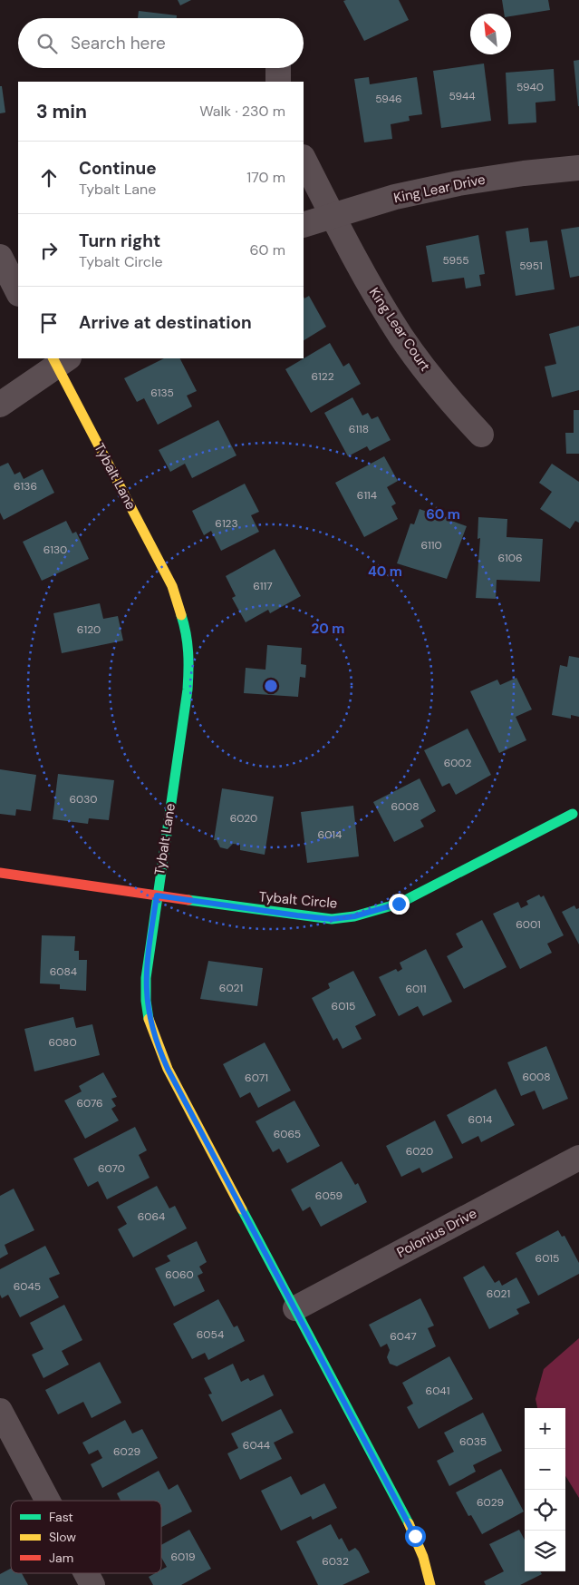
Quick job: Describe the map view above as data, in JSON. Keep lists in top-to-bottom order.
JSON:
{
  "streets": {
    "street": [
      "King Lear Drive",
      "King Lear Court",
      "Tybalt Lane",
      "Tybalt Circle",
      "Polonius Drive"
    ]
  },
  "crossings": [
    ["King Lear Drive", "King Lear Court"],
    ["Tybalt Lane", "Tybalt Circle"],
    ["Tybalt Lane", "Polonius Drive"]
  ],
  "house_numbers": [
    "5940",
    "5944",
    "5946",
    "5955",
    "5951",
    "6122",
    "6135",
    "6118",
    "6136",
    "6114",
    "6123",
    "6110",
    "6130",
    "6106",
    "6117",
    "6120",
    "6002",
    "6030",
    "6008",
    "6020",
    "6014",
    "6001",
    "6084",
    "6021",
    "6011",
    "6015",
    "6080",
    "6008",
    "6071",
    "6076",
    "6014",
    "6065",
    "6020",
    "6070",
    "6059",
    "6064",
    "6015",
    "6060",
    "6045",
    "6021",
    "6054",
    "6047",
    "6041",
    "6035",
    "6044",
    "6029",
    "6029",
    "6019",
    "6032"
  ],
  "legend": ["Fast", "Slow", "Jam"],
  "north": "top left",
  "page": {
    "search": "Search here",
    "heading": ["3 min", "Walk · 230 m"],
    "list": [
      ["Continue", "Tybalt Lane", "170 m"],
      ["Turn right", "Tybalt Circle", "60 m"],
      "Arrive at destination"
    ],
    "map_buttons": ["+", "−"]
  },
  "rings": ["60 m", "40 m", "20 m"]
}
